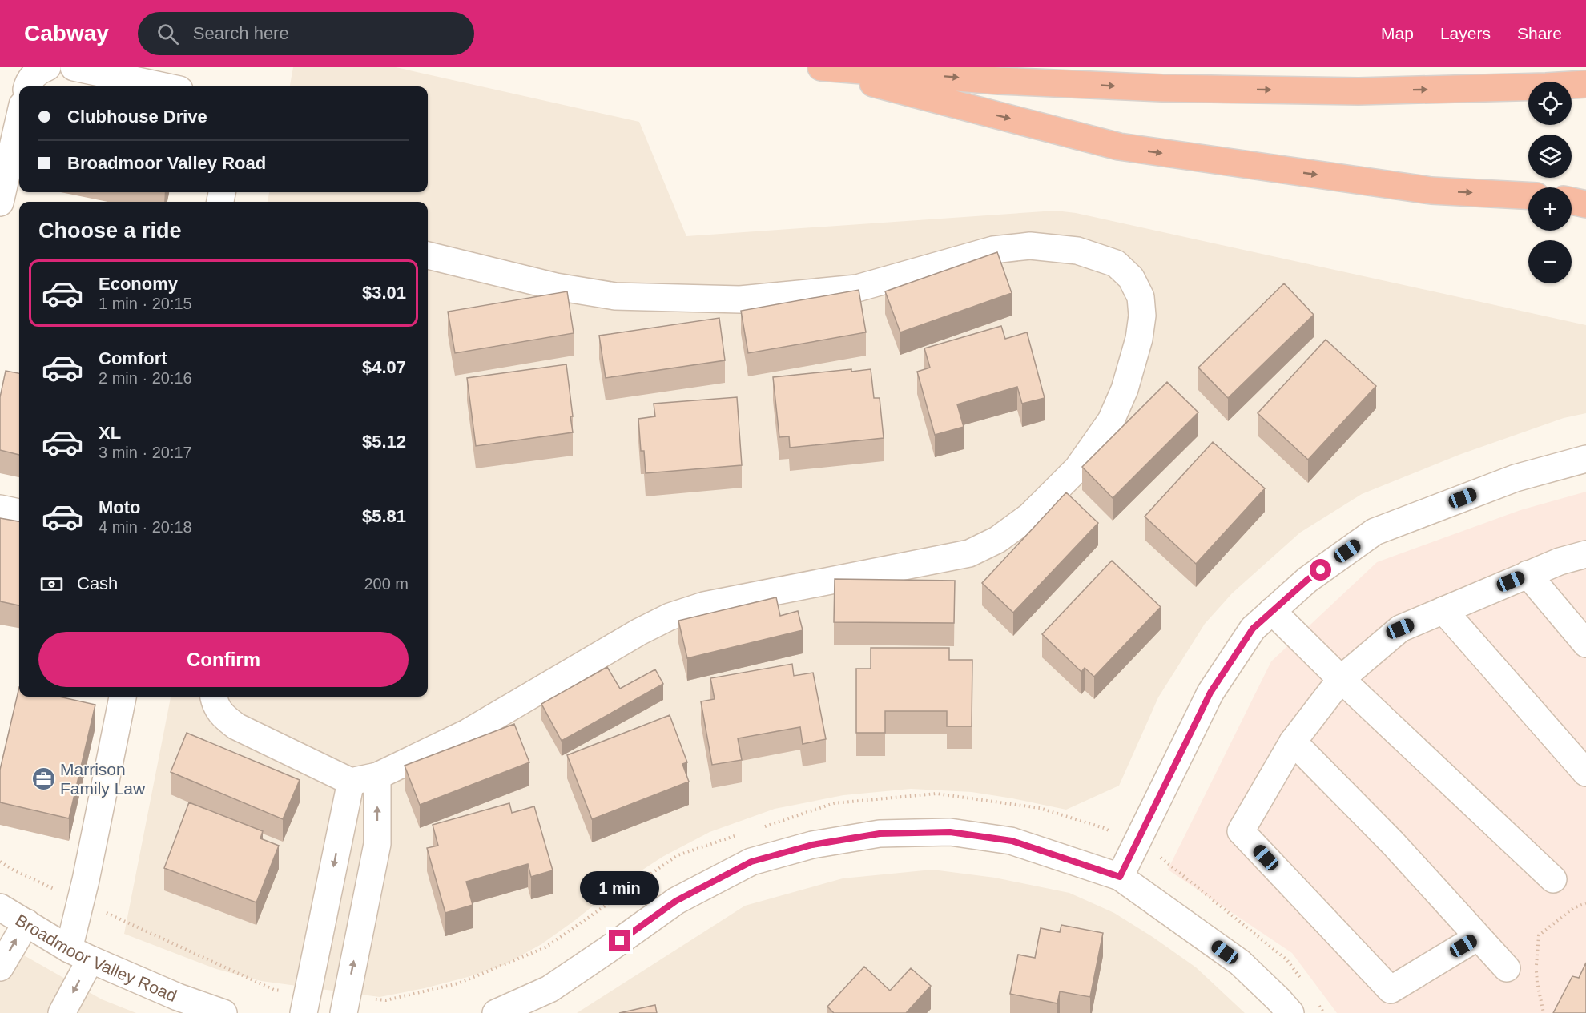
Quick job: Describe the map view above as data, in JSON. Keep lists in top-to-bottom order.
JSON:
{
  "streets": {
    "street": ["Broadmoor Valley Road"]
  },
  "places": {
    "office": ["Marrison Family Law"]
  },
  "page": {
    "header": "Cabway",
    "search": "Search here",
    "nav": ["Map", "Layers", "Share"],
    "map_buttons": ["+", "−"],
    "banner": ["Clubhouse Drive", "Broadmoor Valley Road"],
    "heading": "Choose a ride",
    "list": [
      {
        "name": "Economy",
        "note": "1 min · 20:15",
        "value": "$3.01"
      },
      {
        "name": "Comfort",
        "note": "2 min · 20:16",
        "value": "$4.07"
      },
      {
        "name": "XL",
        "note": "3 min · 20:17",
        "value": "$5.12"
      },
      {
        "name": "Moto",
        "note": "4 min · 20:18",
        "value": "$5.81"
      }
    ],
    "pay": ["Cash", "200 m"],
    "buttons": "Confirm",
    "bubble": "1 min"
  }
}
